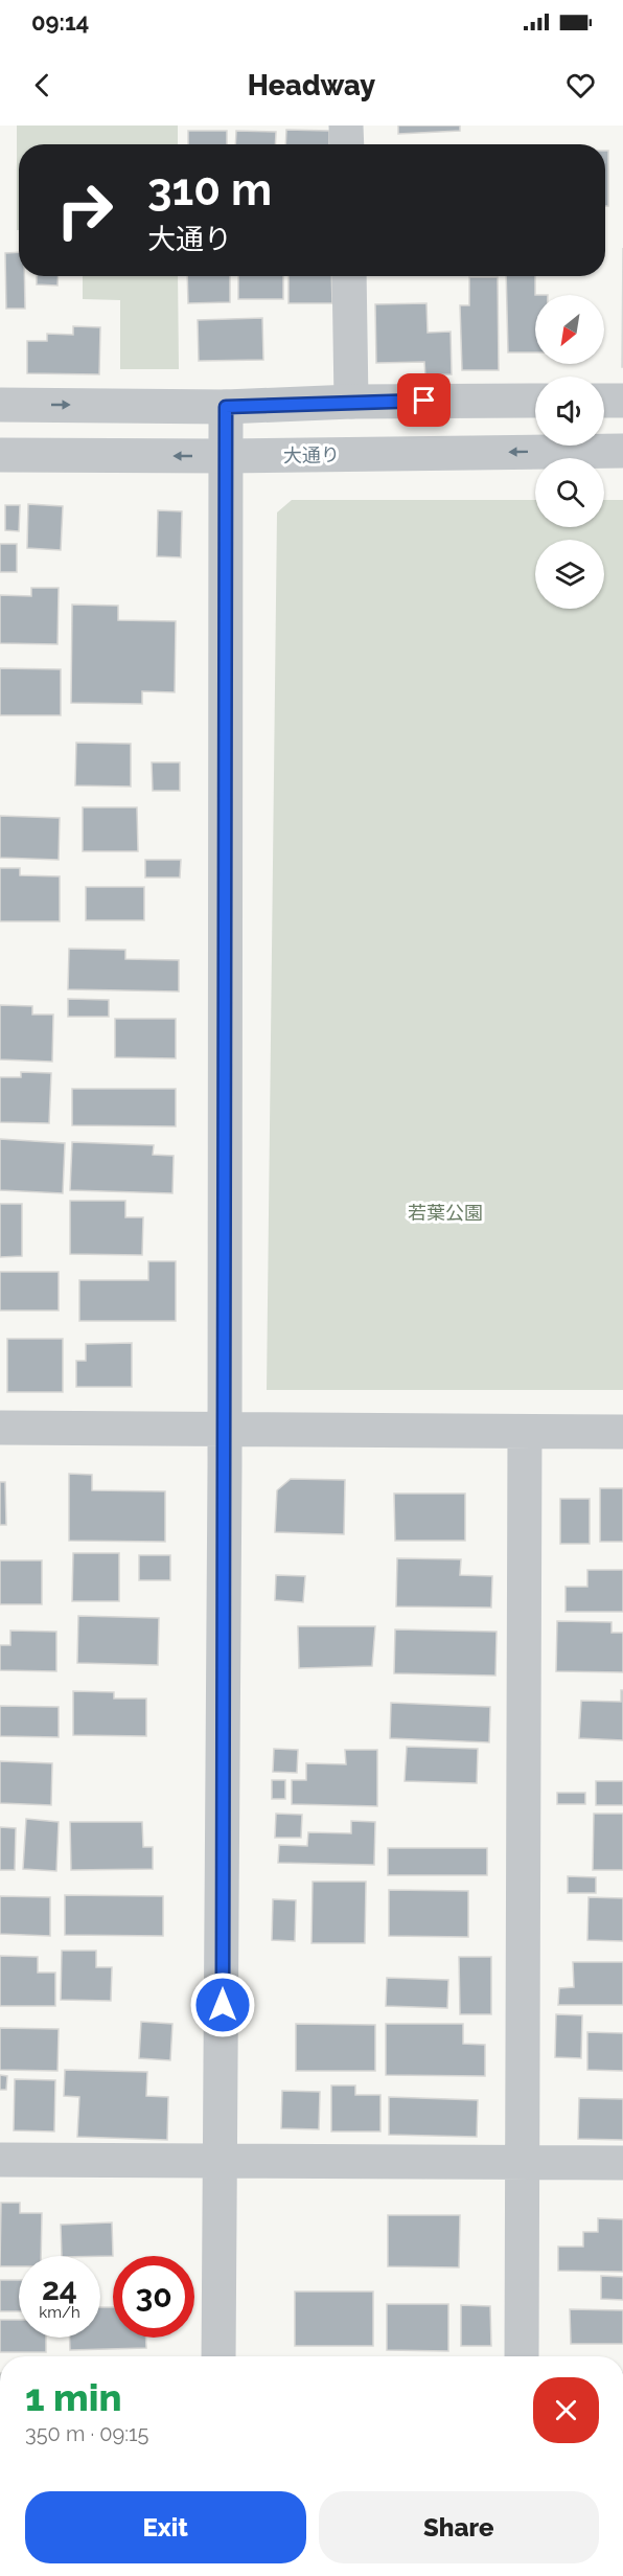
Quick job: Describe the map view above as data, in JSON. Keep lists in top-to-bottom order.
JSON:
{
  "streets": {
    "street": ["大通り"]
  },
  "parks": ["若葉公園"],
  "north": "bottom left",
  "page": {
    "status": "09:14",
    "header": "Headway",
    "turn": ["310 m", "大通り"],
    "speed": "24 km/h",
    "limit": "30",
    "heading": ["1 min", "350 m · 09:15"],
    "buttons": ["Exit", "Share"]
  }
}
